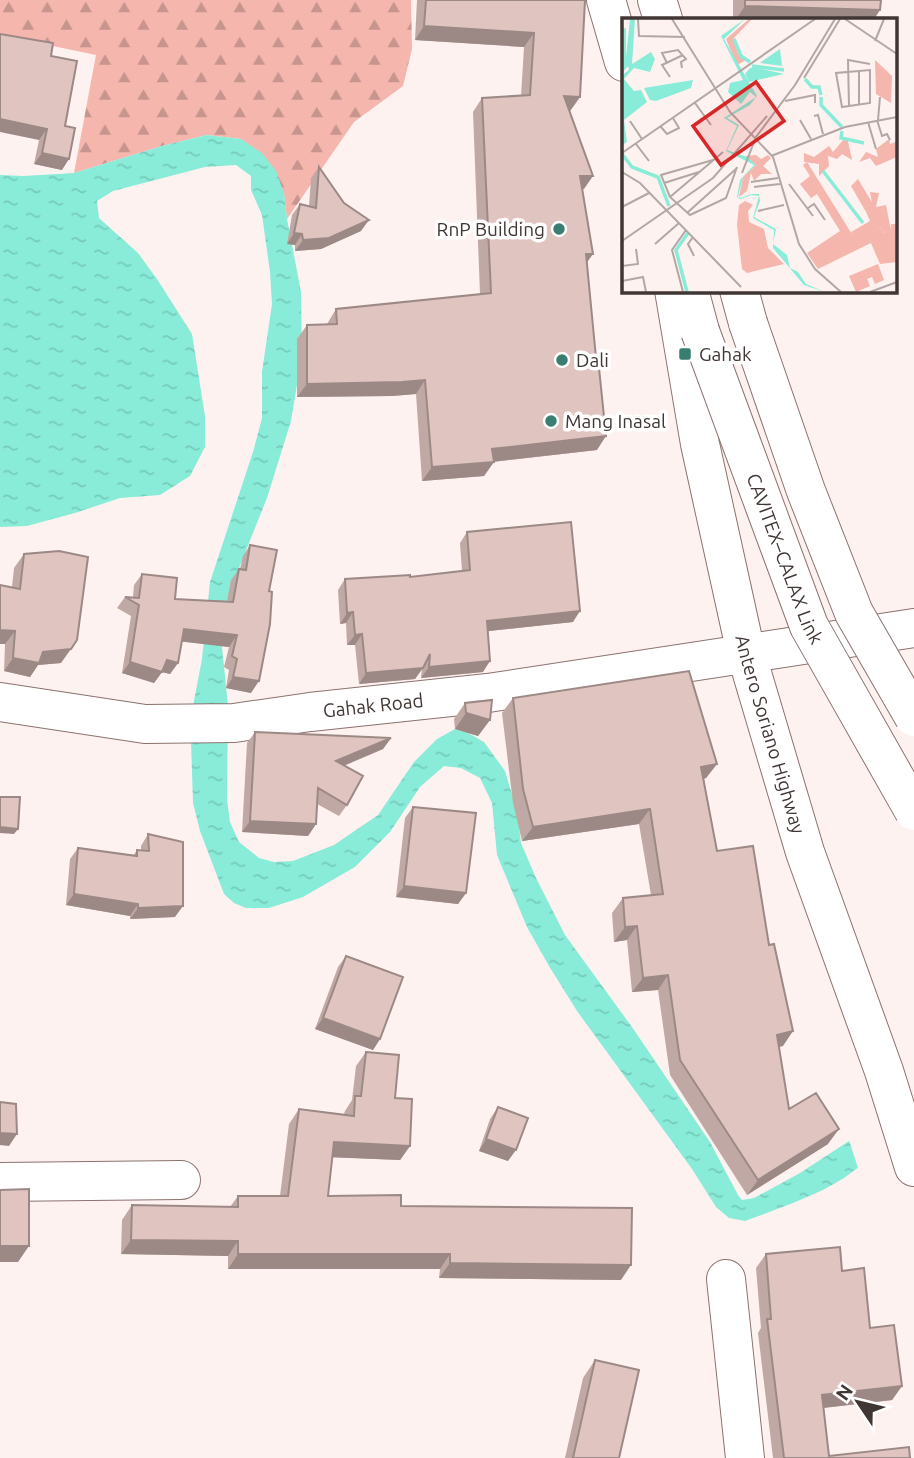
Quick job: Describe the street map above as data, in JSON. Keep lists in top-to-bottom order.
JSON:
{
  "streets": {
    "main road": ["CAVITEX–CALAX Link", "Gahak Road", "Antero Soriano Highway"]
  },
  "crossings": [
    ["Gahak Road", "Antero Soriano Highway"]
  ],
  "places": {
    "other": ["RnP Building", "Dali", "Mang Inasal"],
    "transit": ["Gahak"]
  },
  "north": "top left"
}
